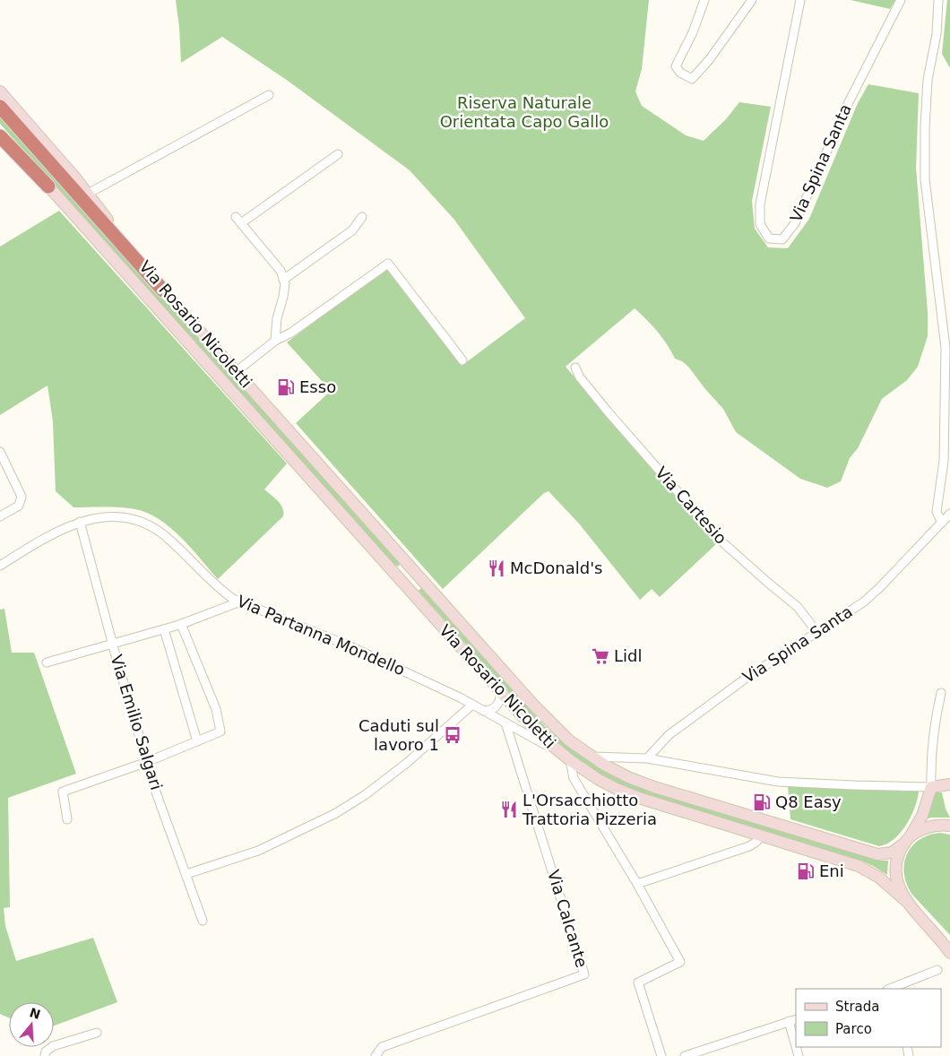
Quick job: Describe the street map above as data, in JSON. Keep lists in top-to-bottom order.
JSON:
{
  "streets": {
    "main road": ["Via Rosario Nicoletti"],
    "street": [
      "Via Spina Santa",
      "Via Cartesio",
      "Via Partanna Mondello",
      "Via Emilio Salgari",
      "Via Calcante"
    ]
  },
  "crossings": [
    ["Via Spina Santa", "Via Cartesio"],
    ["Via Rosario Nicoletti", "Via Partanna Mondello"],
    ["Via Partanna Mondello", "Via Emilio Salgari"],
    ["Via Partanna Mondello", "Via Calcante"]
  ],
  "parks": ["Riserva Naturale Orientata Capo Gallo"],
  "places": {
    "fuel station": ["Esso", "Q8 Easy", "Eni"],
    "restaurant": ["McDonald's", "L'Orsacchiotto Trattoria Pizzeria"],
    "supermarket": ["Lidl"],
    "bus stop": ["Caduti sul lavoro 1"]
  },
  "legend": ["Strada", "Parco"],
  "north": "top"
}
